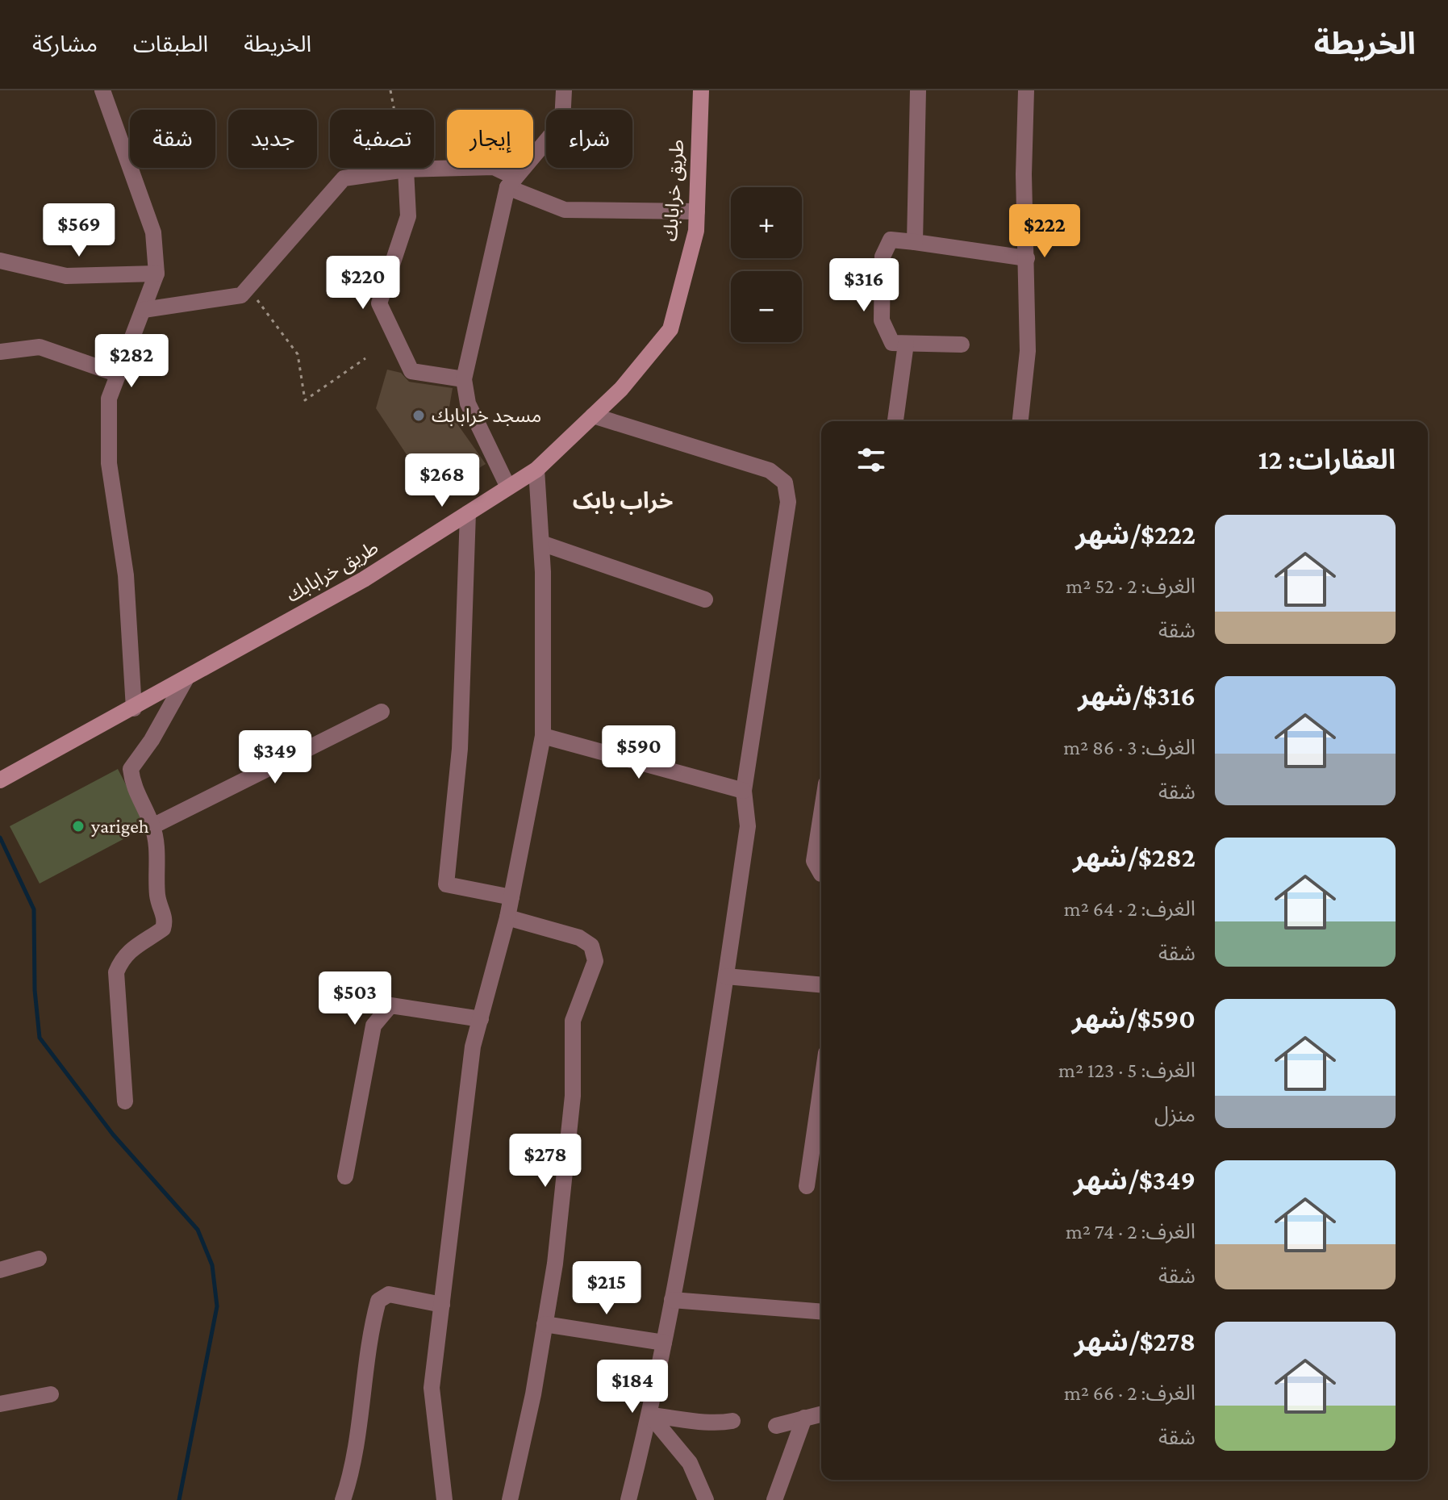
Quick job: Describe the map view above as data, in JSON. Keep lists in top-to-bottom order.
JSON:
{
  "streets": {
    "main road": ["طريق خرابابك"]
  },
  "districts": ["خراب بابک"],
  "places": ["مسجد خرابابك", "yarigeh"],
  "page": {
    "header": "الخريطة",
    "nav": ["الخريطة", "الطبقات", "مشاركة"],
    "chip": [
      "شراء",
      "إيجار",
      "تصفية",
      "جديد",
      "شقة"
    ],
    "map_buttons": ["+", "−"],
    "price": [
      "$569",
      "$222",
      "$220",
      "$316",
      "$282",
      "$268",
      "$590",
      "$349",
      "$503",
      "$278",
      "$215",
      "$184"
    ],
    "heading": "العقارات: 12",
    "list": [
      {
        "name": "$222/شهر",
        "note": "الغرف: 2 · 52 m² · شقة"
      },
      {
        "name": "$316/شهر",
        "note": "الغرف: 3 · 86 m² · شقة"
      },
      {
        "name": "$282/شهر",
        "note": "الغرف: 2 · 64 m² · شقة"
      },
      {
        "name": "$590/شهر",
        "note": "الغرف: 5 · 123 m² · منزل"
      },
      {
        "name": "$349/شهر",
        "note": "الغرف: 2 · 74 m² · شقة"
      },
      {
        "name": "$278/شهر",
        "note": "الغرف: 2 · 66 m² · شقة"
      }
    ]
  }
}
